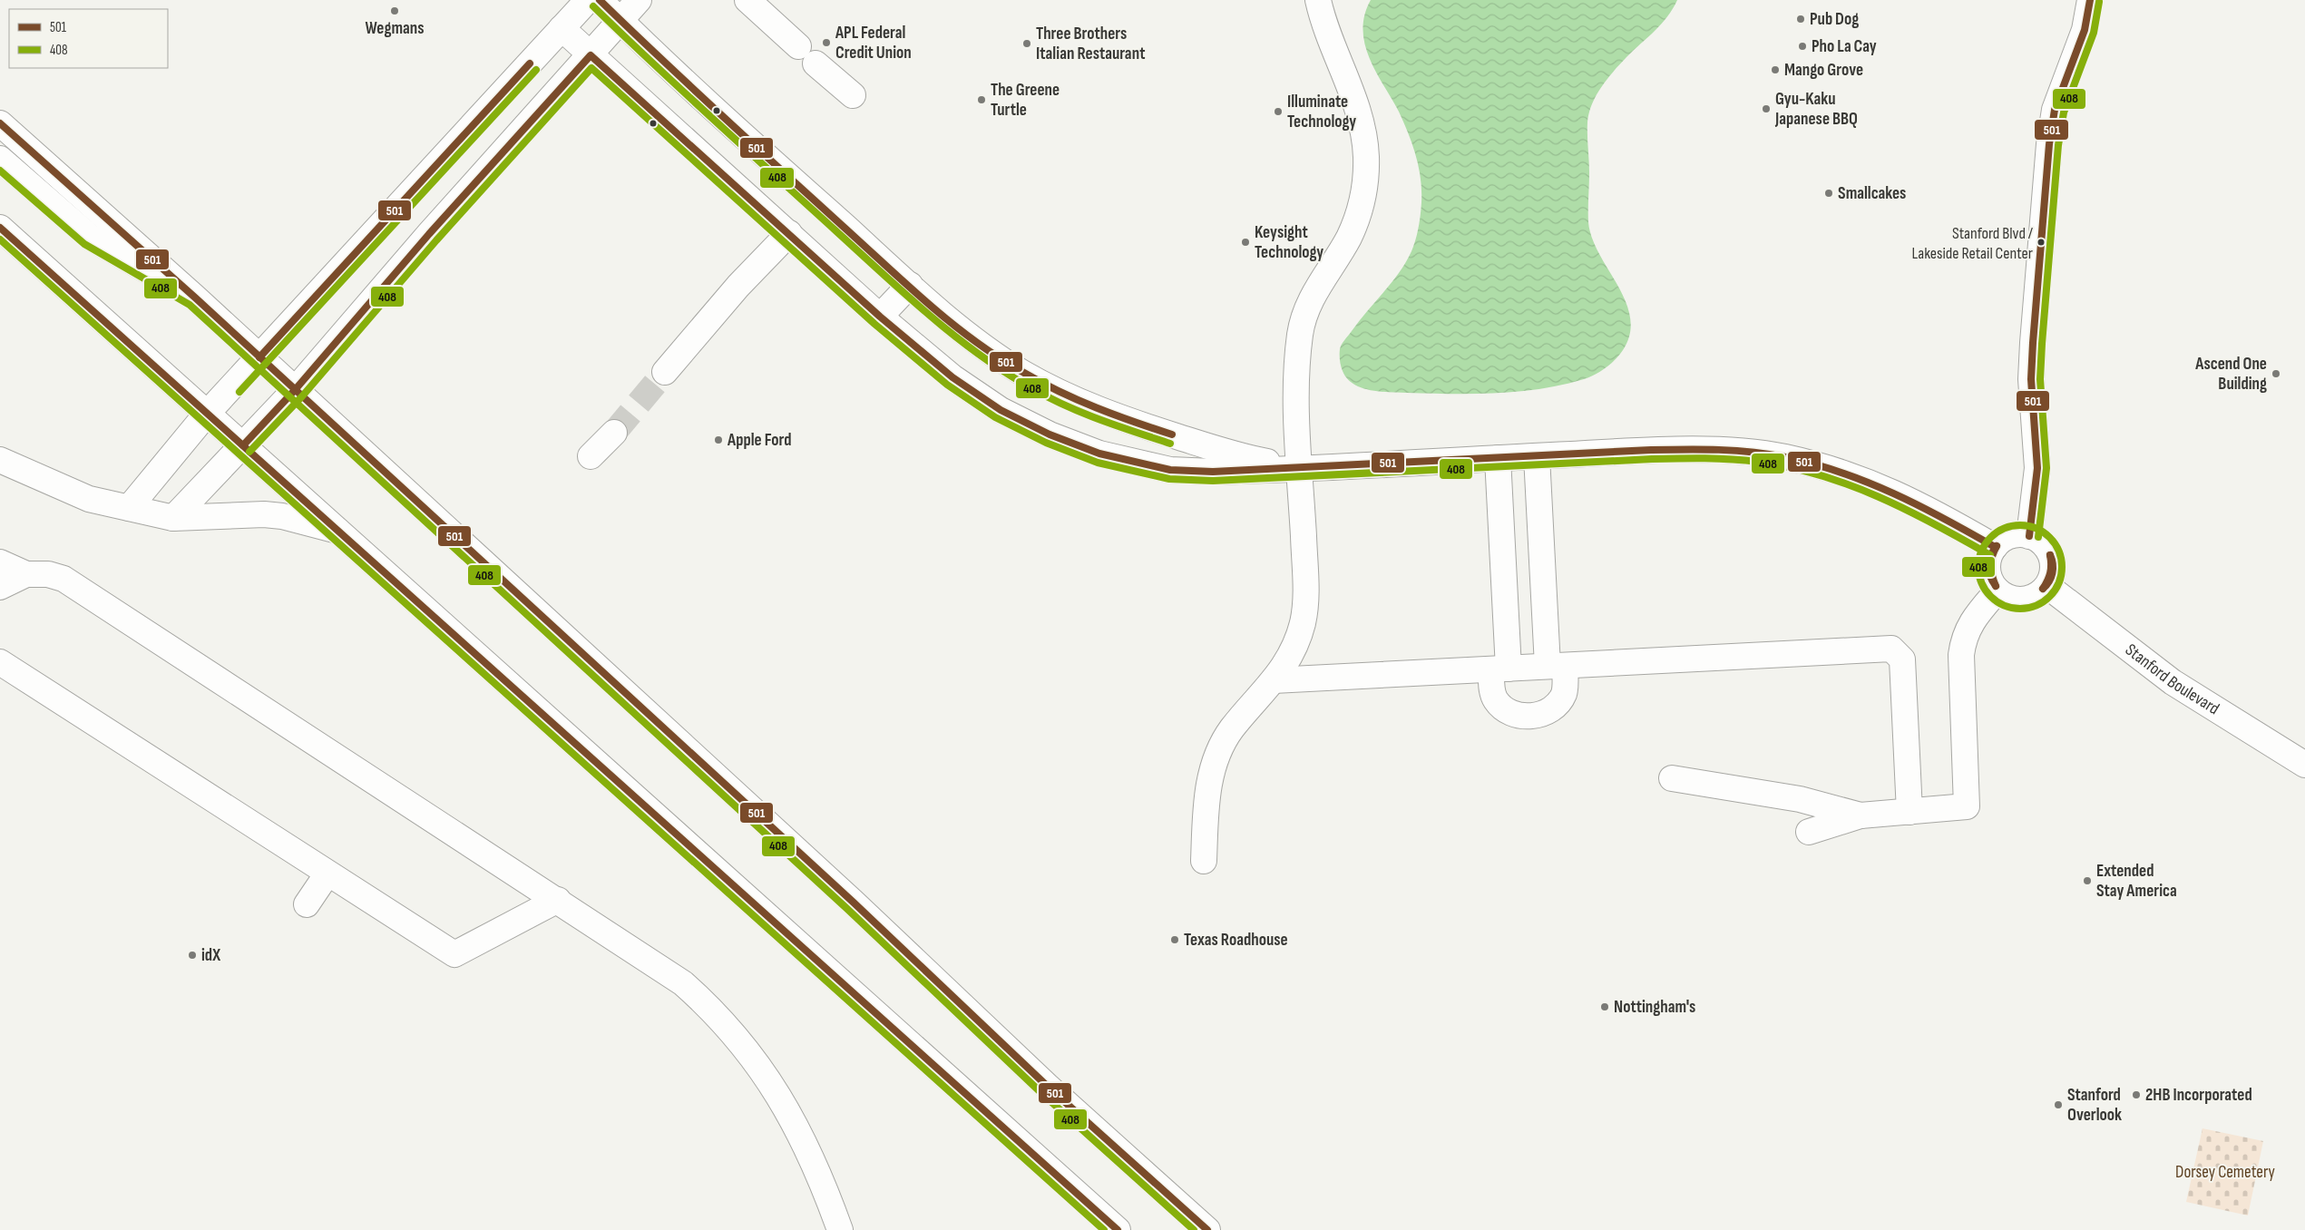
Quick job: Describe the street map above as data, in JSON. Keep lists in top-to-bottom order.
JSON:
{
  "streets": {
    "street": ["Stanford Boulevard"]
  },
  "parks": ["Dorsey Cemetery"],
  "places": [
    "Wegmans",
    "Pub Dog",
    "APL Federal Credit Union",
    "Three Brothers Italian Restaurant",
    "Pho La Cay",
    "Mango Grove",
    "The Greene Turtle",
    "Gyu-Kaku Japanese BBQ",
    "Illuminate Technology",
    "Smallcakes",
    "Keysight Technology",
    "Stanford Blvd / Lakeside Retail Center",
    "Ascend One Building",
    "Apple Ford",
    "Extended Stay America",
    "Texas Roadhouse",
    "idX",
    "Nottingham's",
    "2HB Incorporated",
    "Stanford Overlook"
  ],
  "lines": ["transit line 501", "transit line 408"],
  "legend": ["501", "408"]
}
